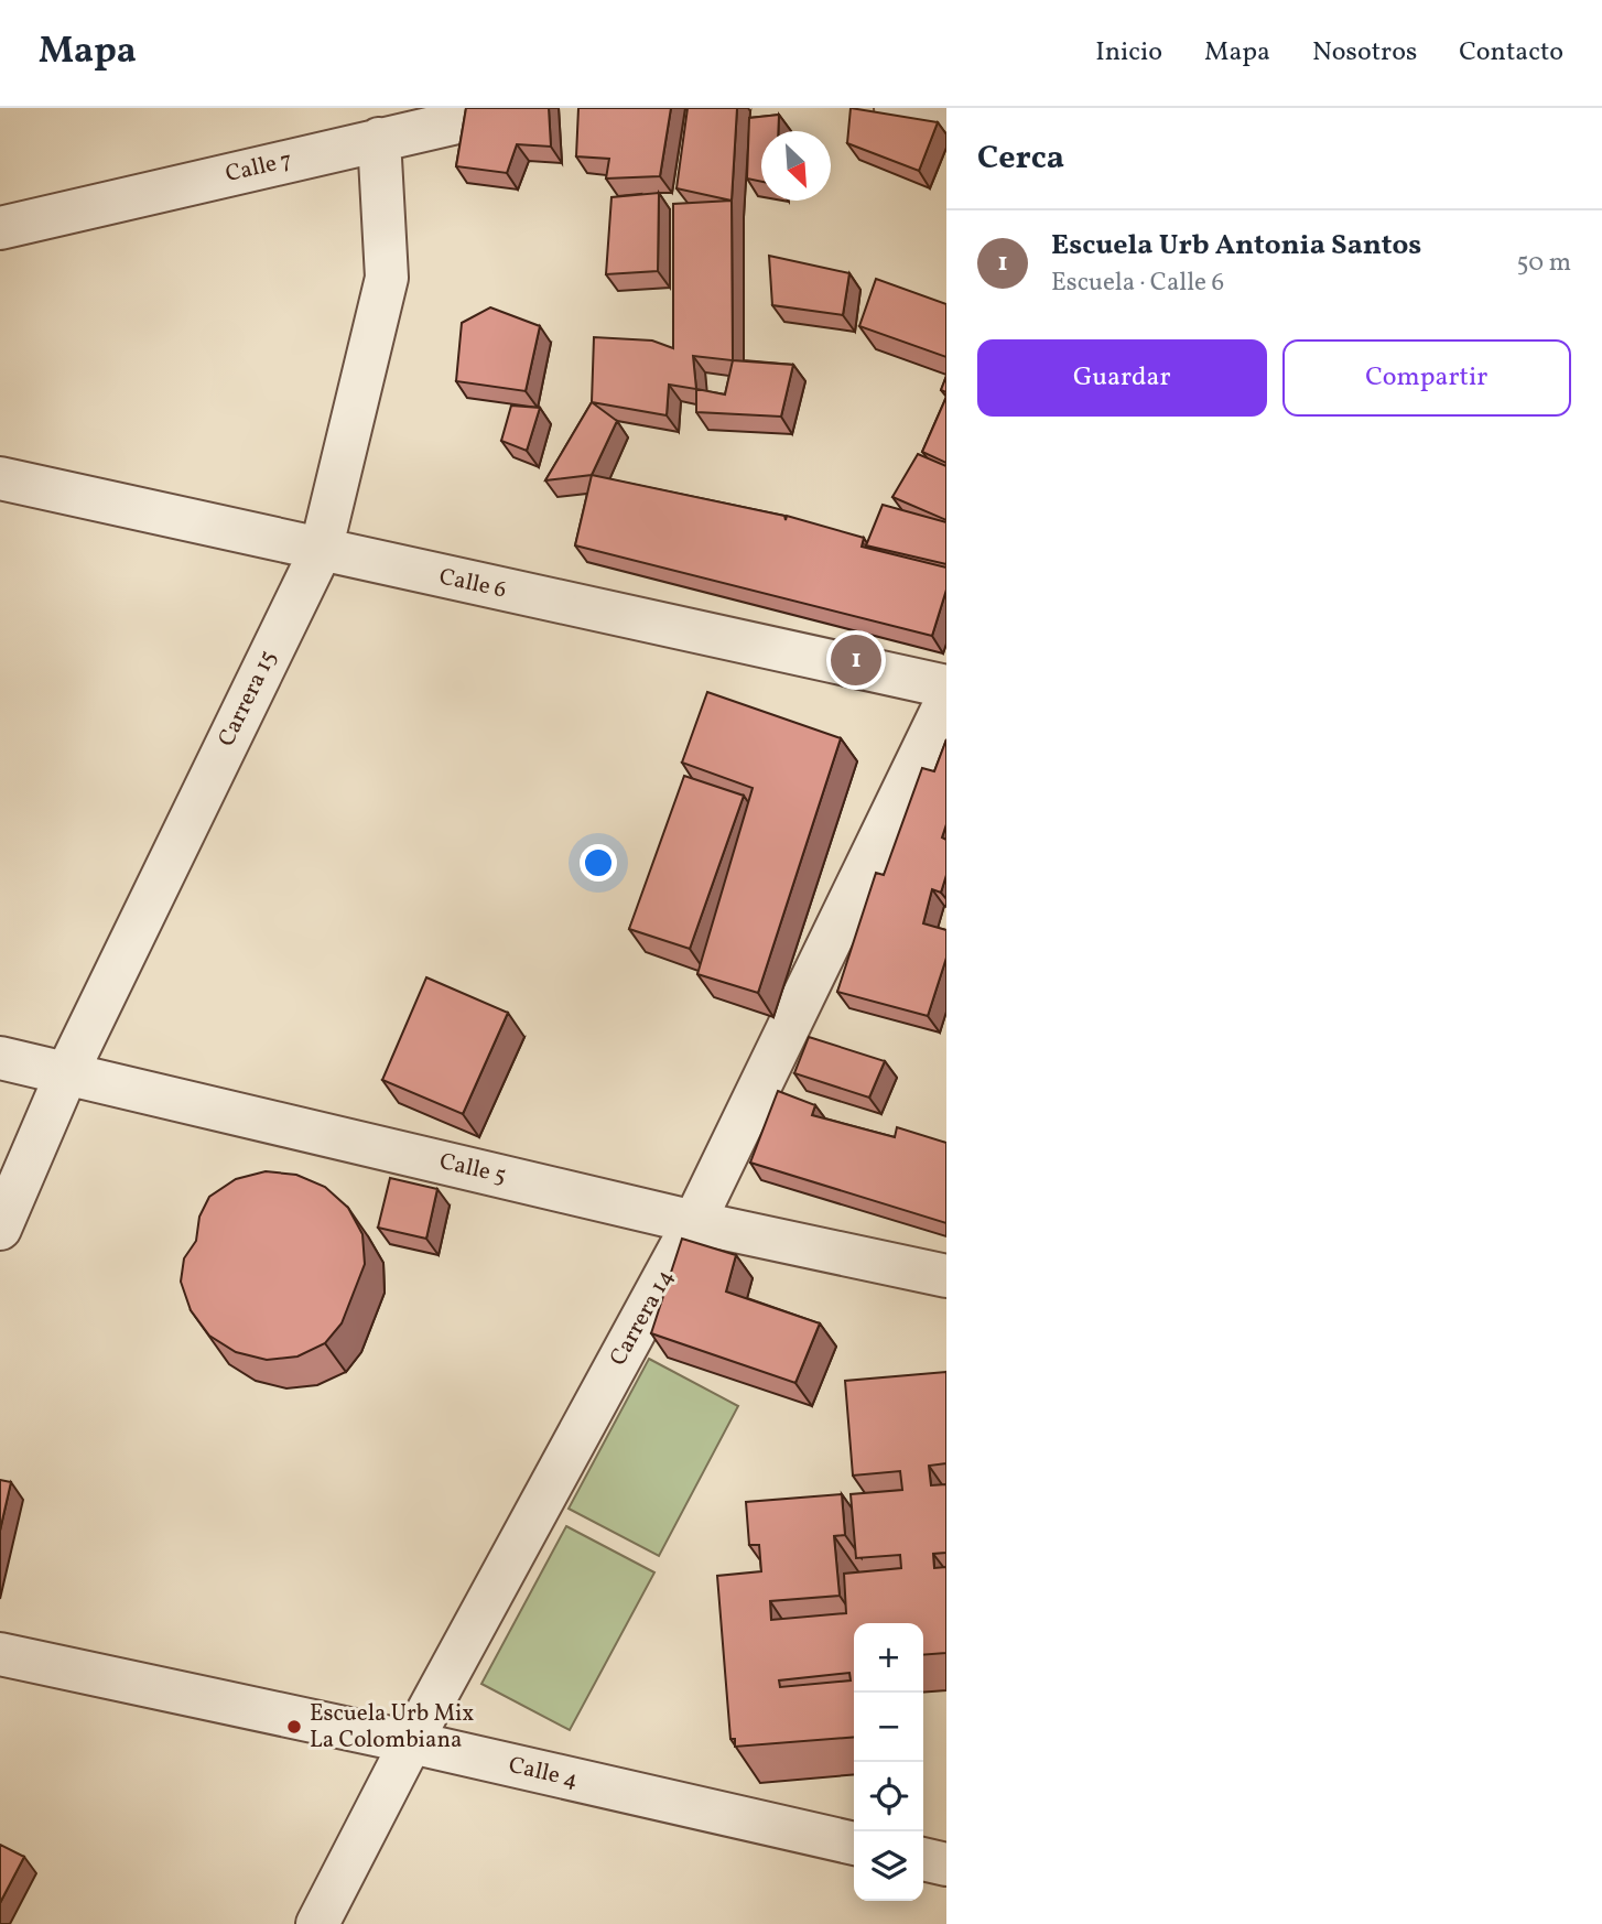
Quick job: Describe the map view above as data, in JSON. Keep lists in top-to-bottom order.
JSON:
{
  "streets": {
    "street": [
      "Calle 7",
      "Calle 6",
      "Carrera 15",
      "Calle 5",
      "Carrera 14",
      "Calle 4"
    ]
  },
  "crossings": [
    ["Calle 7", "Carrera 15"],
    ["Calle 6", "Carrera 15"],
    ["Carrera 15", "Calle 5"],
    ["Calle 5", "Carrera 14"],
    ["Carrera 14", "Calle 4"]
  ],
  "places": ["Escuela Urb Mix La Colombiana"],
  "north": "bottom right",
  "page": {
    "header": "Mapa",
    "nav": [
      "Inicio",
      "Mapa",
      "Nosotros",
      "Contacto"
    ],
    "heading": "Cerca",
    "list": [
      {
        "mark": "1",
        "name": "Escuela Urb Antonia Santos",
        "note": "Escuela · Calle 6",
        "value": "50 m"
      }
    ],
    "buttons": ["Guardar", "Compartir"],
    "pins": "1",
    "map_buttons": ["+", "−"]
  }
}
